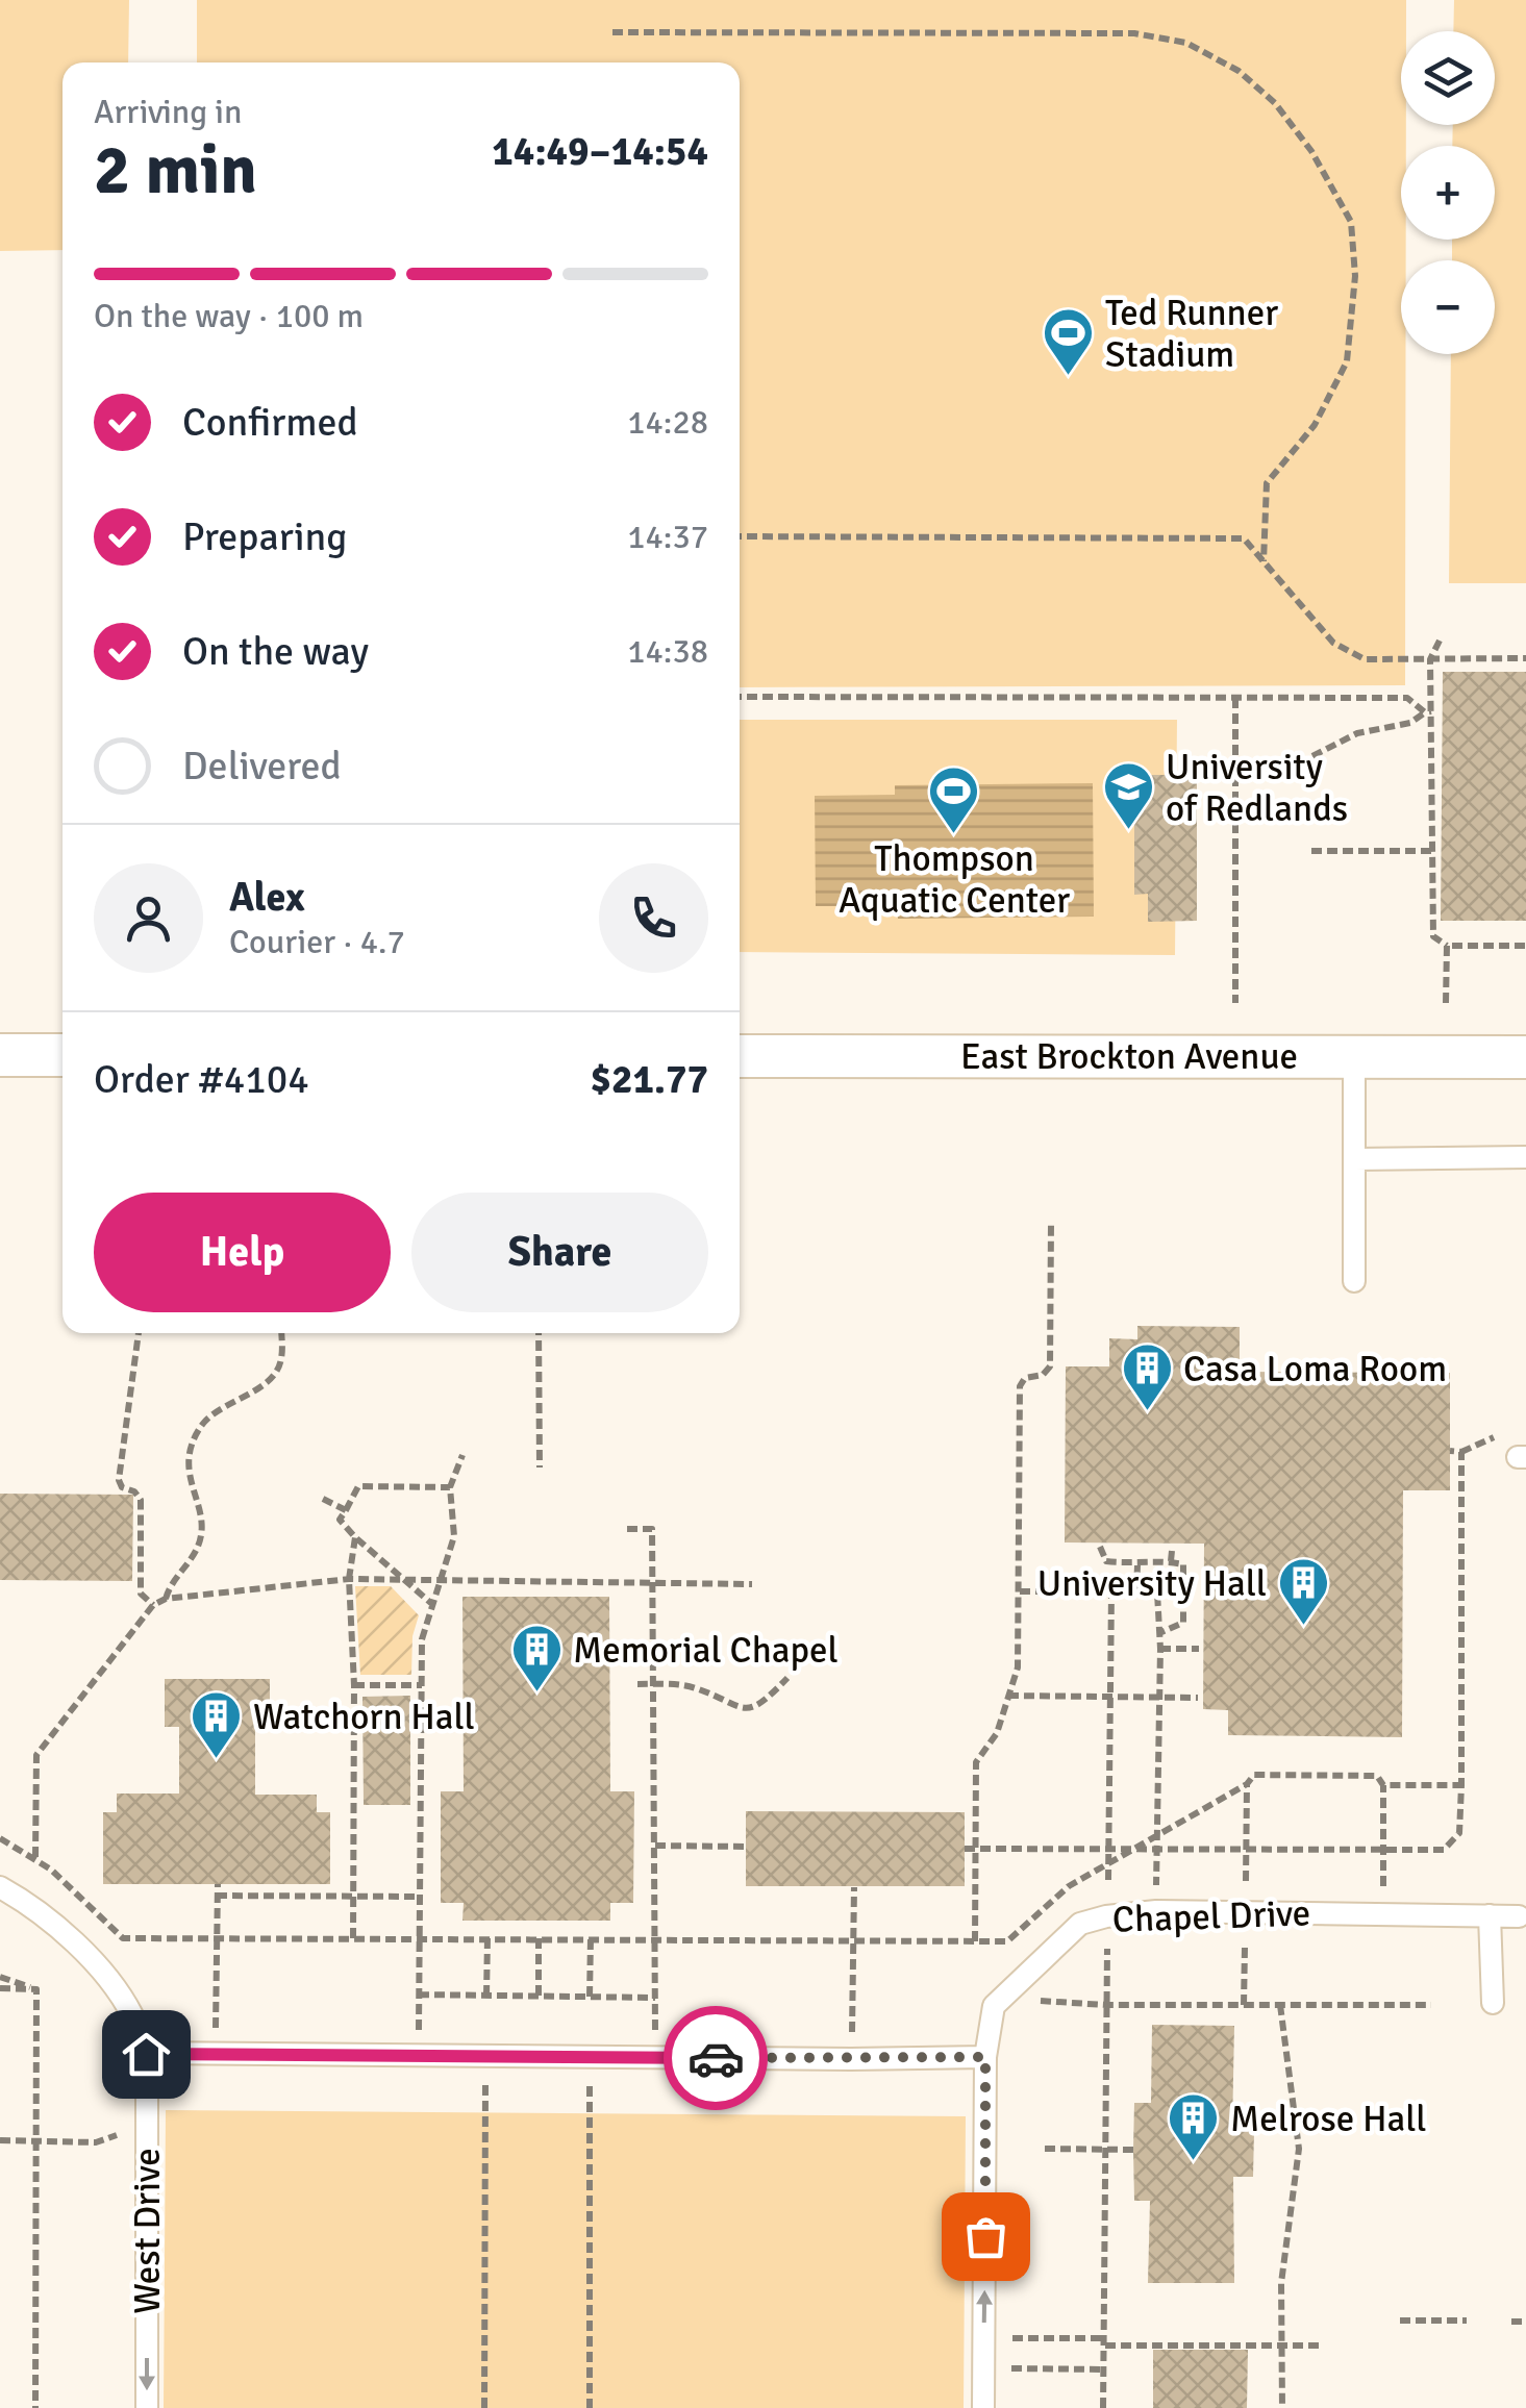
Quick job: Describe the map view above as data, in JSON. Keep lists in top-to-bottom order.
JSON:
{
  "streets": {
    "street": ["East Brockton Avenue"],
    "lane": ["Chapel Drive", "West Drive"]
  },
  "one_way": ["West Drive"],
  "places": {
    "sports": ["Ted Runner Stadium", "Thompson Aquatic Center"],
    "school or university": ["University of Redlands"],
    "building": [
      "Casa Loma Room",
      "University Hall",
      "Memorial Chapel",
      "Watchorn Hall",
      "Melrose Hall"
    ]
  },
  "page": {
    "map_buttons": ["+", "−"],
    "heading": ["2 min", "Arriving in", "14:49–14:54"],
    "panel": [
      "Alex",
      "Courier · 4.7",
      "Order #4104",
      "$21.77"
    ],
    "bar": "On the way · 100 m",
    "list": [
      ["Confirmed", "14:28"],
      ["Preparing", "14:37"],
      ["On the way", "14:38"],
      "Delivered"
    ],
    "buttons": ["Help", "Share"]
  }
}
